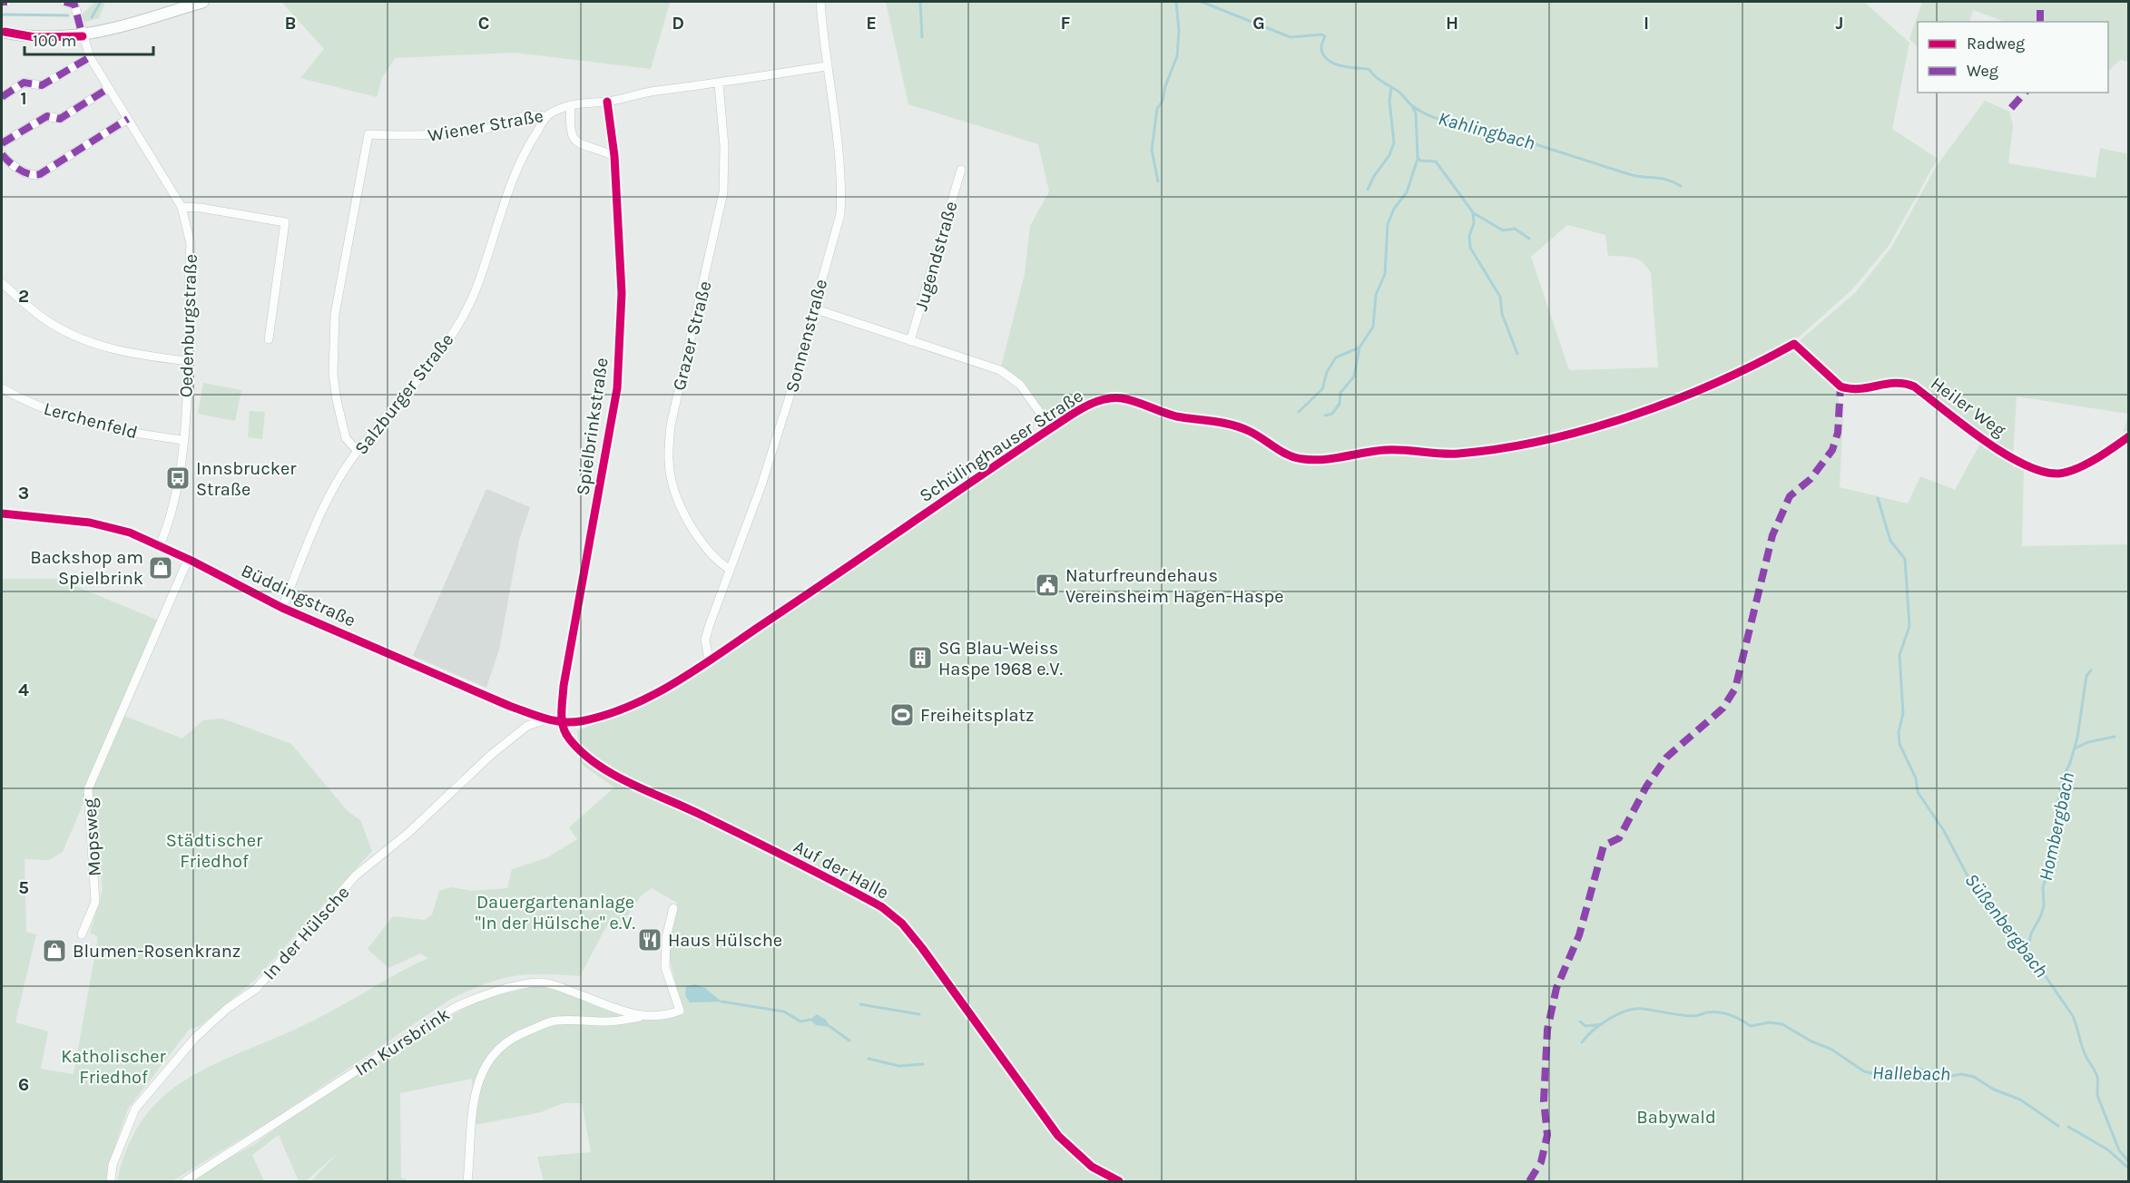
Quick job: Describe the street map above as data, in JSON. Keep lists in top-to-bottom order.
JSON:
{
  "streets": {
    "street": [
      "Wiener Straße",
      "Jugendstraße",
      "Oedenburgstraße",
      "Grazer Straße",
      "Sonnenstraße",
      "Salzburger Straße",
      "Heiler Weg",
      "Lerchenfeld",
      "Spielbrinkstraße",
      "Schülinghauser Straße",
      "Büddingstraße",
      "Mopsweg",
      "Auf der Halle",
      "In der Hülsche",
      "Im Kursbrink"
    ]
  },
  "crossings": [
    ["Wiener Straße", "Grazer Straße"],
    ["Wiener Straße", "Sonnenstraße"],
    ["Wiener Straße", "Salzburger Straße"],
    ["Wiener Straße", "Spielbrinkstraße"],
    ["Oedenburgstraße", "Lerchenfeld"],
    ["Oedenburgstraße", "Büddingstraße"],
    ["Grazer Straße", "Sonnenstraße"],
    ["Sonnenstraße", "Schülinghauser Straße"],
    ["Salzburger Straße", "Büddingstraße"],
    ["Heiler Weg", "Schülinghauser Straße"],
    ["Spielbrinkstraße", "Büddingstraße"],
    ["Spielbrinkstraße", "Auf der Halle"],
    ["Schülinghauser Straße", "Büddingstraße"],
    ["Büddingstraße", "Mopsweg"],
    ["Büddingstraße", "Auf der Halle"],
    ["Büddingstraße", "In der Hülsche"]
  ],
  "water": [
    "Kahlingbach",
    "Hombergbach",
    "Süßenbergbach",
    "Hallebach"
  ],
  "parks": [
    "Städtischer Friedhof",
    "Dauergartenanlage \"In der Hülsche\" e.V.",
    "Katholischer Friedhof",
    "Babywald"
  ],
  "places": {
    "bus stop": ["Innsbrucker Straße"],
    "shop": ["Backshop am Spielbrink", "Blumen-Rosenkranz"],
    "public building": ["Naturfreundehaus Vereinsheim Hagen-Haspe"],
    "building": ["SG Blau-Weiss Haspe 1968 e.V."],
    "sports": ["Freiheitsplatz"],
    "restaurant": ["Haus Hülsche"]
  },
  "legend": ["Radweg", "Weg"],
  "scale_bar": "100 m",
  "grid": {
    "columns": [
      "B",
      "C",
      "D",
      "E",
      "F",
      "G",
      "H",
      "I",
      "J"
    ],
    "rows": [
      "1",
      "2",
      "3",
      "4",
      "5",
      "6"
    ]
  }
}
